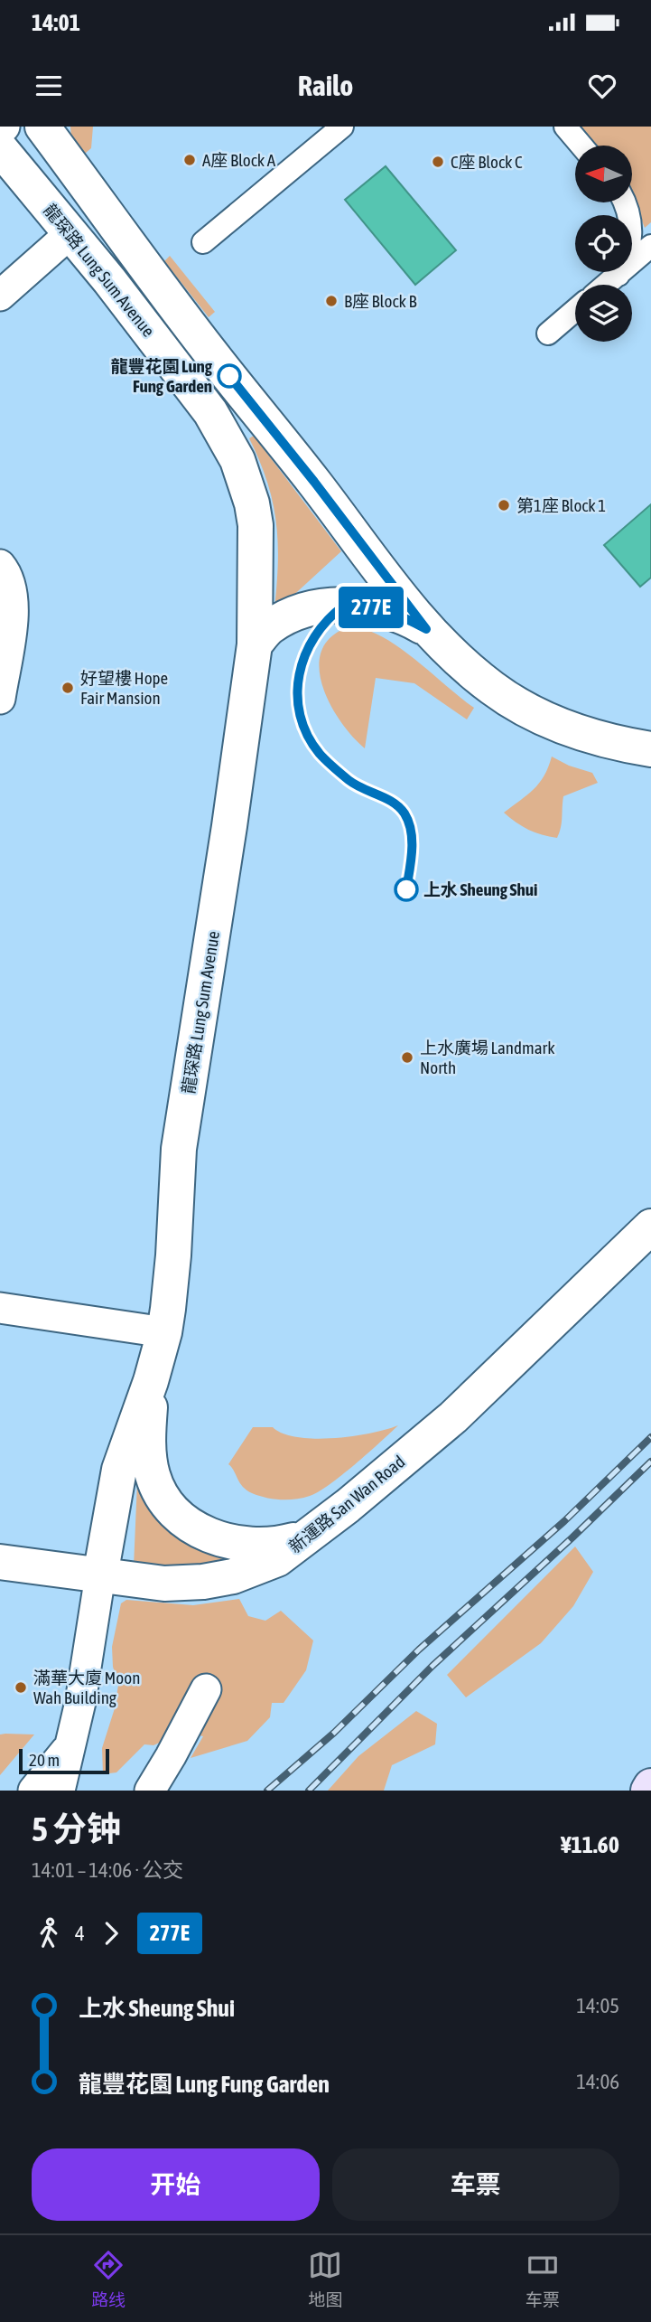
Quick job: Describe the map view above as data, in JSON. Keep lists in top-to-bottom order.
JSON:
{
  "streets": {
    "street": ["龍琛路 Lung Sum Avenue", "新運路 San Wan Road"]
  },
  "crossings": [
    ["龍琛路 Lung Sum Avenue", "新運路 San Wan Road"]
  ],
  "places": [
    "A座 Block A",
    "C座 Block C",
    "B座 Block B",
    "龍豐花園 Lung Fung Garden",
    "第1座 Block 1",
    "好望樓 Hope Fair Mansion",
    "上水 Sheung Shui",
    "上水廣場 Landmark North",
    "滿華大廈 Moon Wah Building"
  ],
  "lines": ["bus line 277E"],
  "scale_bar": "20 m",
  "north": "left",
  "page": {
    "status": "14:01",
    "header": "Railo",
    "on_map": "277E",
    "scale": "20 m",
    "heading": ["5 分钟", "14:01 – 14:06 · 公交", "¥11.60"],
    "legs": ["4", "277E"],
    "list": [
      {
        "name": "上水 Sheung Shui",
        "value": "14:05"
      },
      {
        "name": "龍豐花園 Lung Fung Garden",
        "value": "14:06"
      }
    ],
    "buttons": ["开始", "车票"],
    "tabs": ["路线", "地图", "车票"]
  }
}
